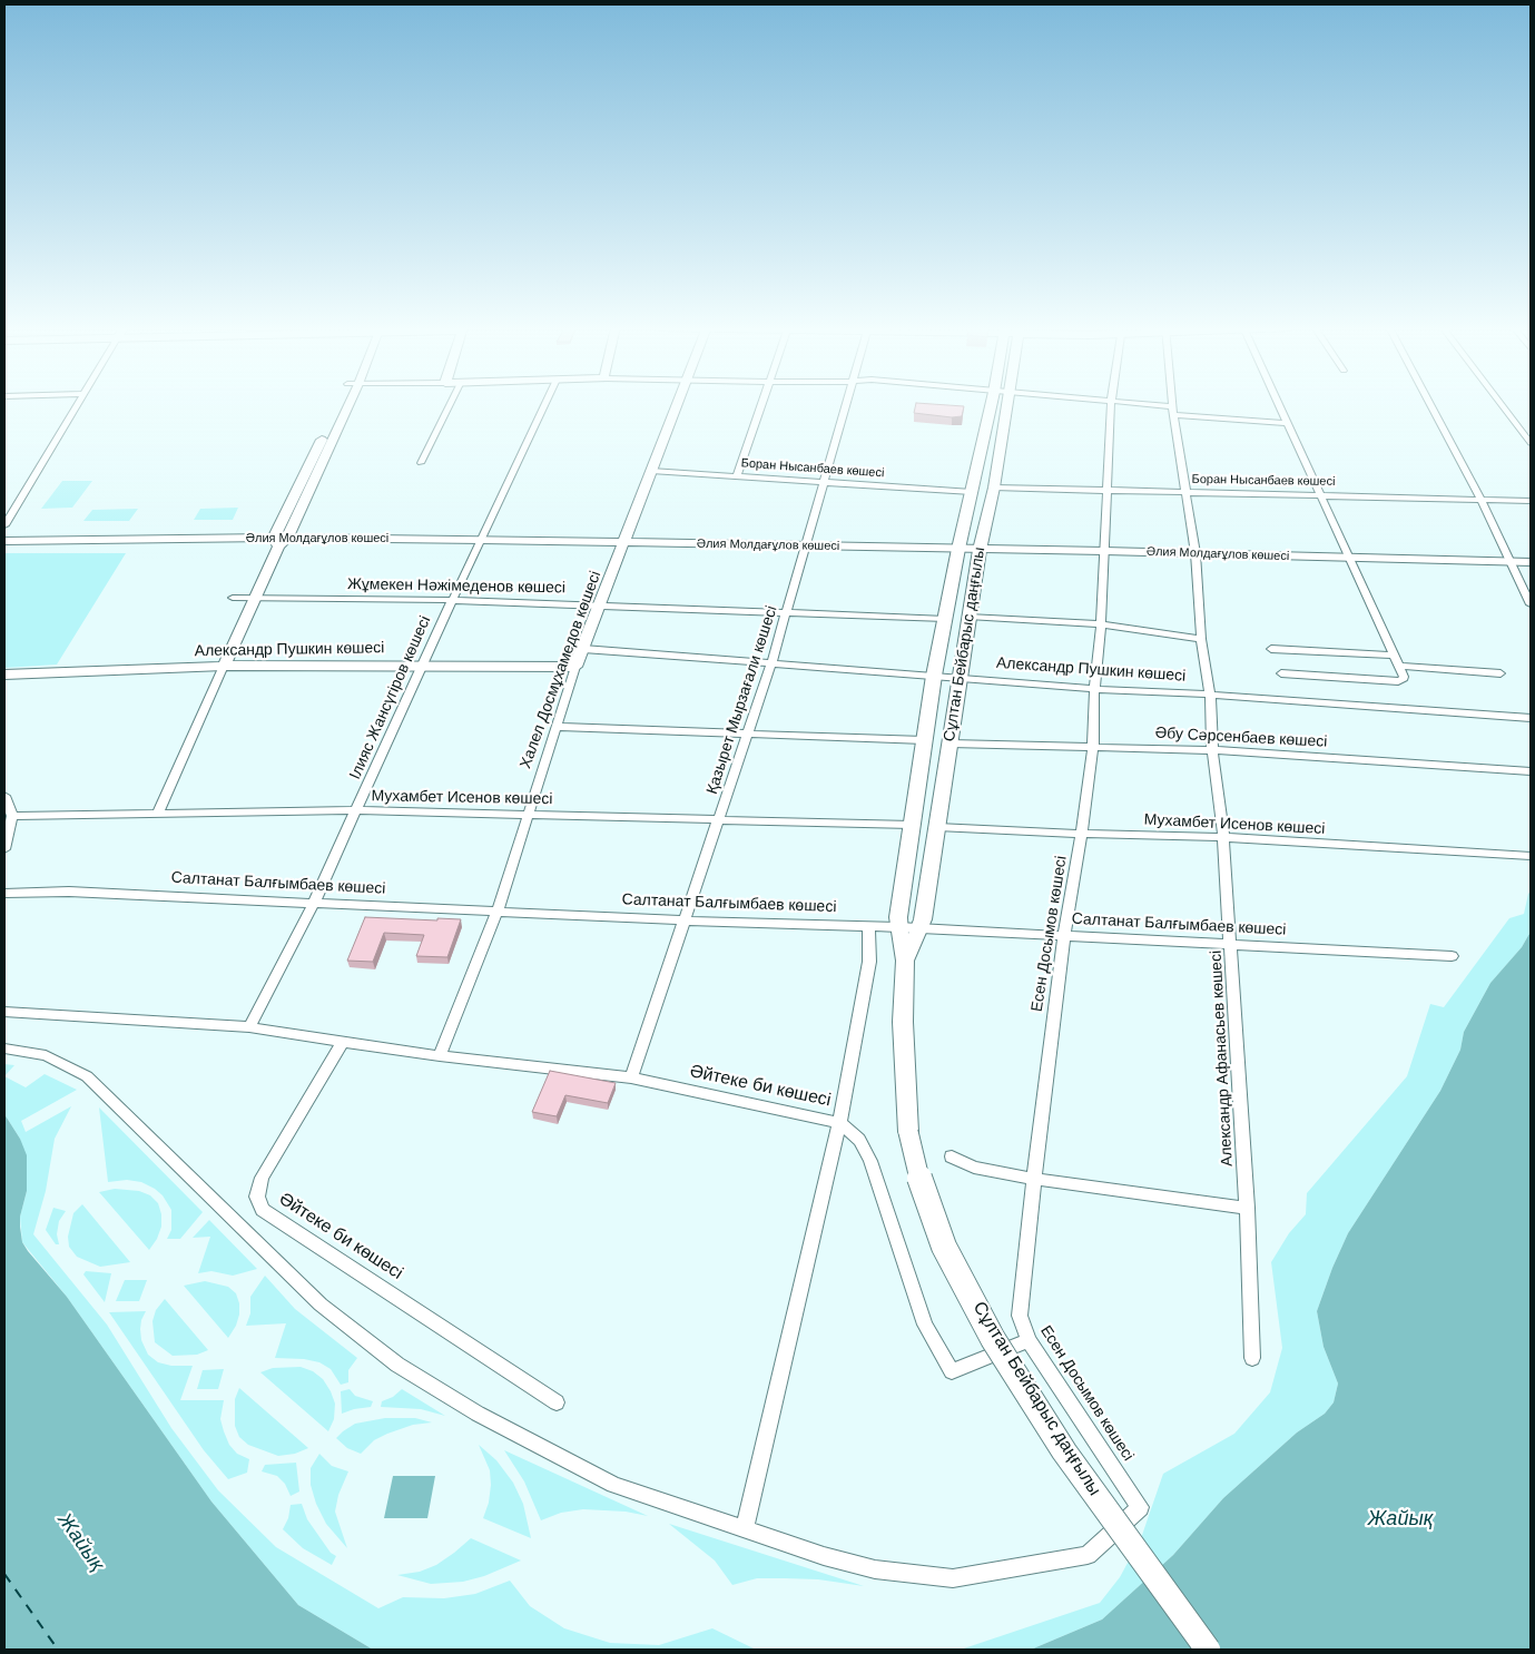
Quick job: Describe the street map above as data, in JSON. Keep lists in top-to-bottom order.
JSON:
{
  "streets": {
    "main road": ["Сұлтан Бейбарыс даңғылы"],
    "street": [
      "Боран Нысанбаев көшесі",
      "Әлия Молдағұлов көшесі",
      "Жұмекен Нәжімеденов көшесі",
      "Александр Пушкин көшесі",
      "Халел Досмұхамедов көшесі",
      "Ілияс Жансүгіров көшесі",
      "Қазырет Мырзағали көшесі",
      "Әбу Сәрсенбаев көшесі",
      "Мухамбет Исенов көшесі",
      "Салтанат Балғымбаев көшесі",
      "Есен Досымов көшесі",
      "Александр Афанасьев көшесі",
      "Әйтеке би көшесі"
    ]
  },
  "crossings": [
    ["Боран Нысанбаев көшесі", "Сұлтан Бейбарыс даңғылы"],
    ["Боран Нысанбаев көшесі", "Халел Досмұхамедов көшесі"],
    ["Боран Нысанбаев көшесі", "Қазырет Мырзағали көшесі"],
    ["Боран Нысанбаев көшесі", "Есен Досымов көшесі"],
    ["Боран Нысанбаев көшесі", "Александр Афанасьев көшесі"],
    ["Әлия Молдағұлов көшесі", "Сұлтан Бейбарыс даңғылы"],
    ["Әлия Молдағұлов көшесі", "Халел Досмұхамедов көшесі"],
    ["Әлия Молдағұлов көшесі", "Ілияс Жансүгіров көшесі"],
    ["Әлия Молдағұлов көшесі", "Қазырет Мырзағали көшесі"],
    ["Әлия Молдағұлов көшесі", "Есен Досымов көшесі"],
    ["Әлия Молдағұлов көшесі", "Александр Афанасьев көшесі"],
    ["Жұмекен Нәжімеденов көшесі", "Сұлтан Бейбарыс даңғылы"],
    ["Жұмекен Нәжімеденов көшесі", "Халел Досмұхамедов көшесі"],
    ["Жұмекен Нәжімеденов көшесі", "Ілияс Жансүгіров көшесі"],
    ["Жұмекен Нәжімеденов көшесі", "Қазырет Мырзағали көшесі"],
    ["Сұлтан Бейбарыс даңғылы", "Александр Пушкин көшесі"],
    ["Сұлтан Бейбарыс даңғылы", "Әбу Сәрсенбаев көшесі"],
    ["Сұлтан Бейбарыс даңғылы", "Мухамбет Исенов көшесі"],
    ["Сұлтан Бейбарыс даңғылы", "Салтанат Балғымбаев көшесі"],
    ["Александр Пушкин көшесі", "Халел Досмұхамедов көшесі"],
    ["Александр Пушкин көшесі", "Ілияс Жансүгіров көшесі"],
    ["Александр Пушкин көшесі", "Қазырет Мырзағали көшесі"],
    ["Александр Пушкин көшесі", "Есен Досымов көшесі"],
    ["Александр Пушкин көшесі", "Александр Афанасьев көшесі"],
    ["Халел Досмұхамедов көшесі", "Мухамбет Исенов көшесі"],
    ["Халел Досмұхамедов көшесі", "Салтанат Балғымбаев көшесі"],
    ["Халел Досмұхамедов көшесі", "Әйтеке би көшесі"],
    ["Ілияс Жансүгіров көшесі", "Мухамбет Исенов көшесі"],
    ["Ілияс Жансүгіров көшесі", "Салтанат Балғымбаев көшесі"],
    ["Ілияс Жансүгіров көшесі", "Әйтеке би көшесі"],
    ["Қазырет Мырзағали көшесі", "Мухамбет Исенов көшесі"],
    ["Қазырет Мырзағали көшесі", "Салтанат Балғымбаев көшесі"],
    ["Қазырет Мырзағали көшесі", "Әйтеке би көшесі"],
    ["Әбу Сәрсенбаев көшесі", "Есен Досымов көшесі"],
    ["Әбу Сәрсенбаев көшесі", "Александр Афанасьев көшесі"],
    ["Мухамбет Исенов көшесі", "Есен Досымов көшесі"],
    ["Мухамбет Исенов көшесі", "Александр Афанасьев көшесі"],
    ["Салтанат Балғымбаев көшесі", "Есен Досымов көшесі"],
    ["Салтанат Балғымбаев көшесі", "Александр Афанасьев көшесі"]
  ],
  "water": ["Жайық"]
}
